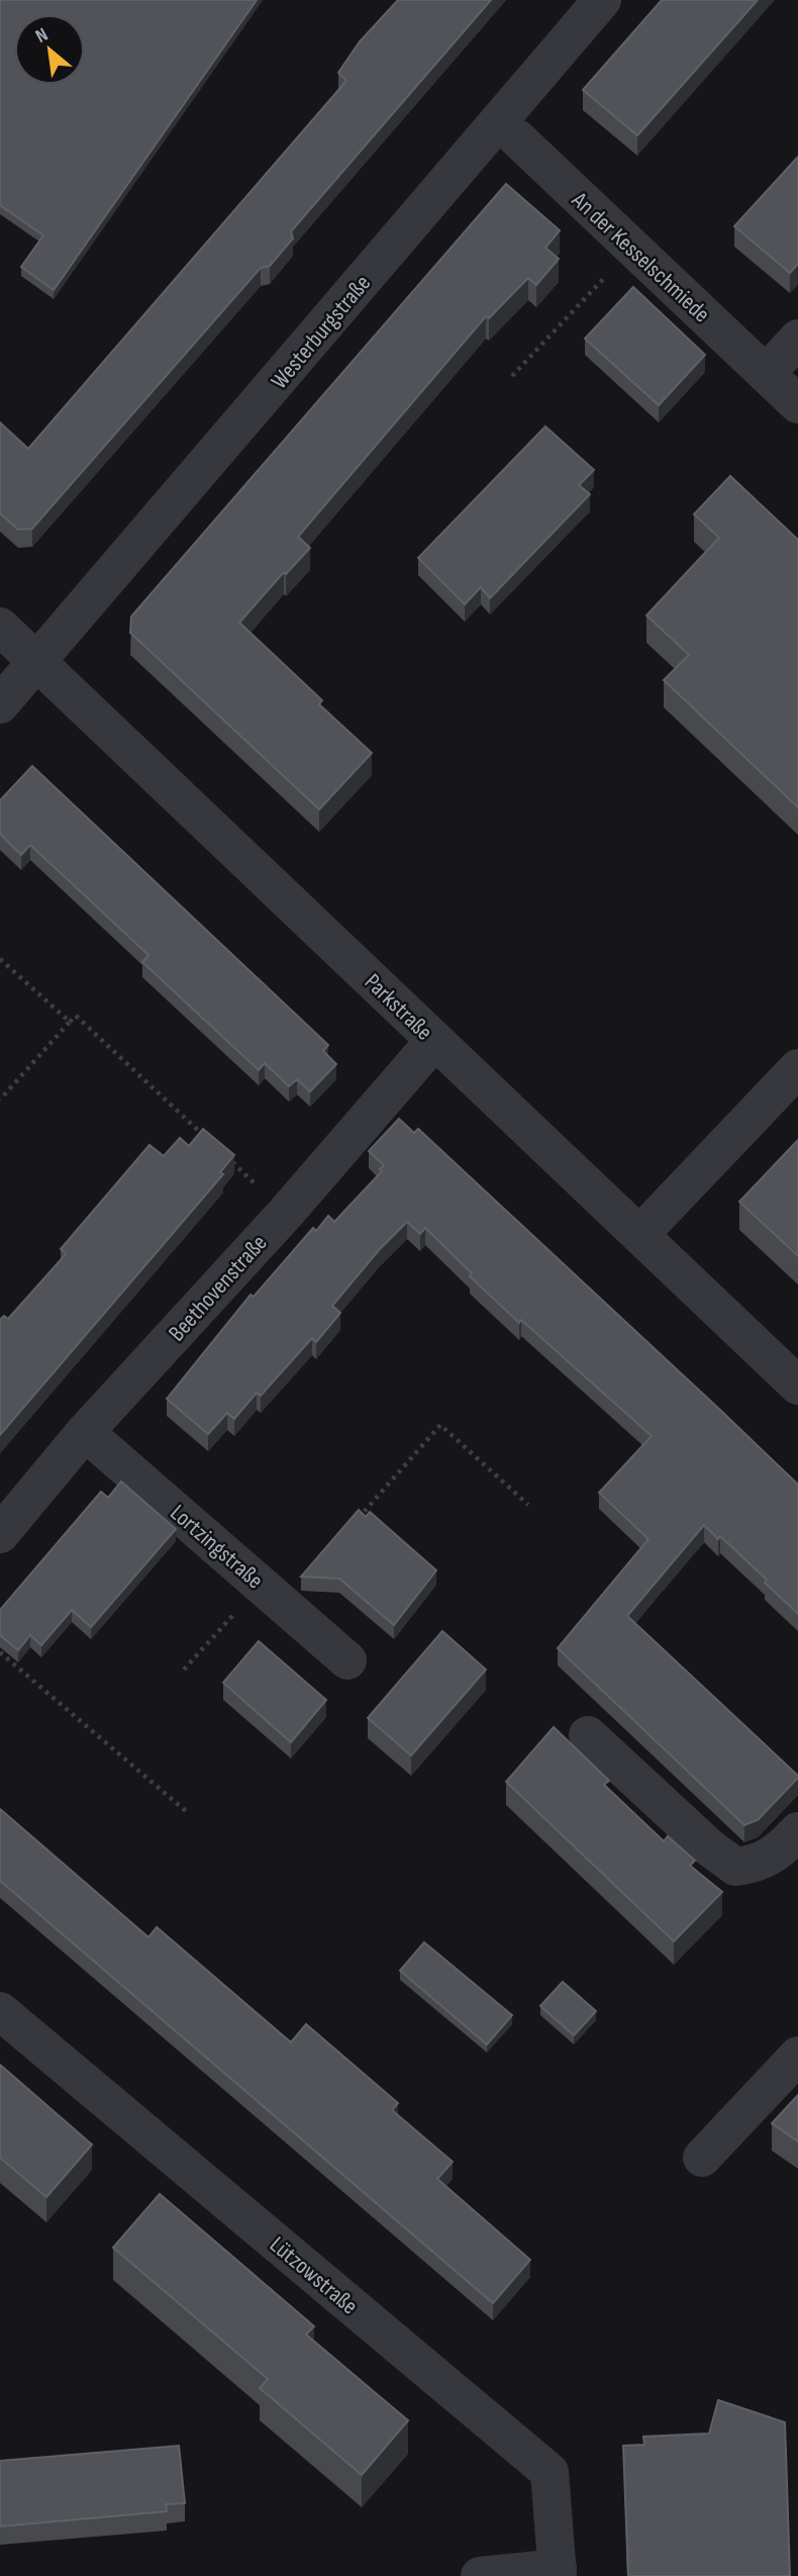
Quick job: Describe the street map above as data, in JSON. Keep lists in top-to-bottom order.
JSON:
{
  "streets": {
    "street": [
      "An der Kesselschmiede",
      "Westerburgstraße",
      "Parkstraße",
      "Beethovenstraße",
      "Lortzingstraße",
      "Lützowstraße"
    ]
  },
  "crossings": [
    ["Westerburgstraße", "Parkstraße"],
    ["Parkstraße", "Beethovenstraße"],
    ["Beethovenstraße", "Lortzingstraße"]
  ],
  "north": "top left"
}
